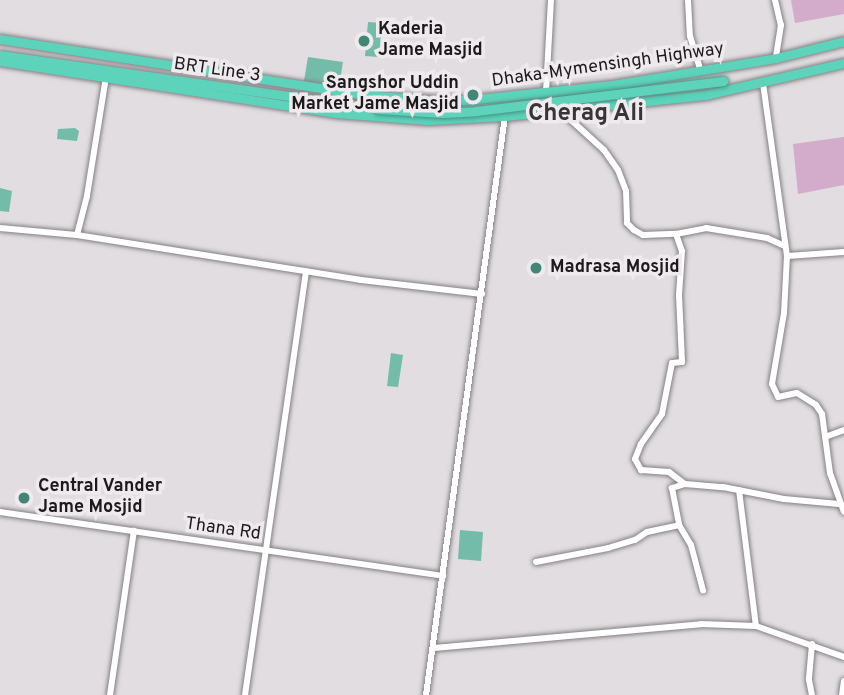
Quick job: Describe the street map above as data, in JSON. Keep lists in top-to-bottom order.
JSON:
{
  "streets": {
    "highway": ["Dhaka-Mymensingh Highway", "BRT Line 3"],
    "street": ["Thana Rd"]
  },
  "districts": ["Cherag Ali"],
  "places": [
    "Kaderia Jame Masjid",
    "Sangshor Uddin Market Jame Masjid",
    "Madrasa Mosjid",
    "Central Vander Jame Mosjid"
  ]
}
